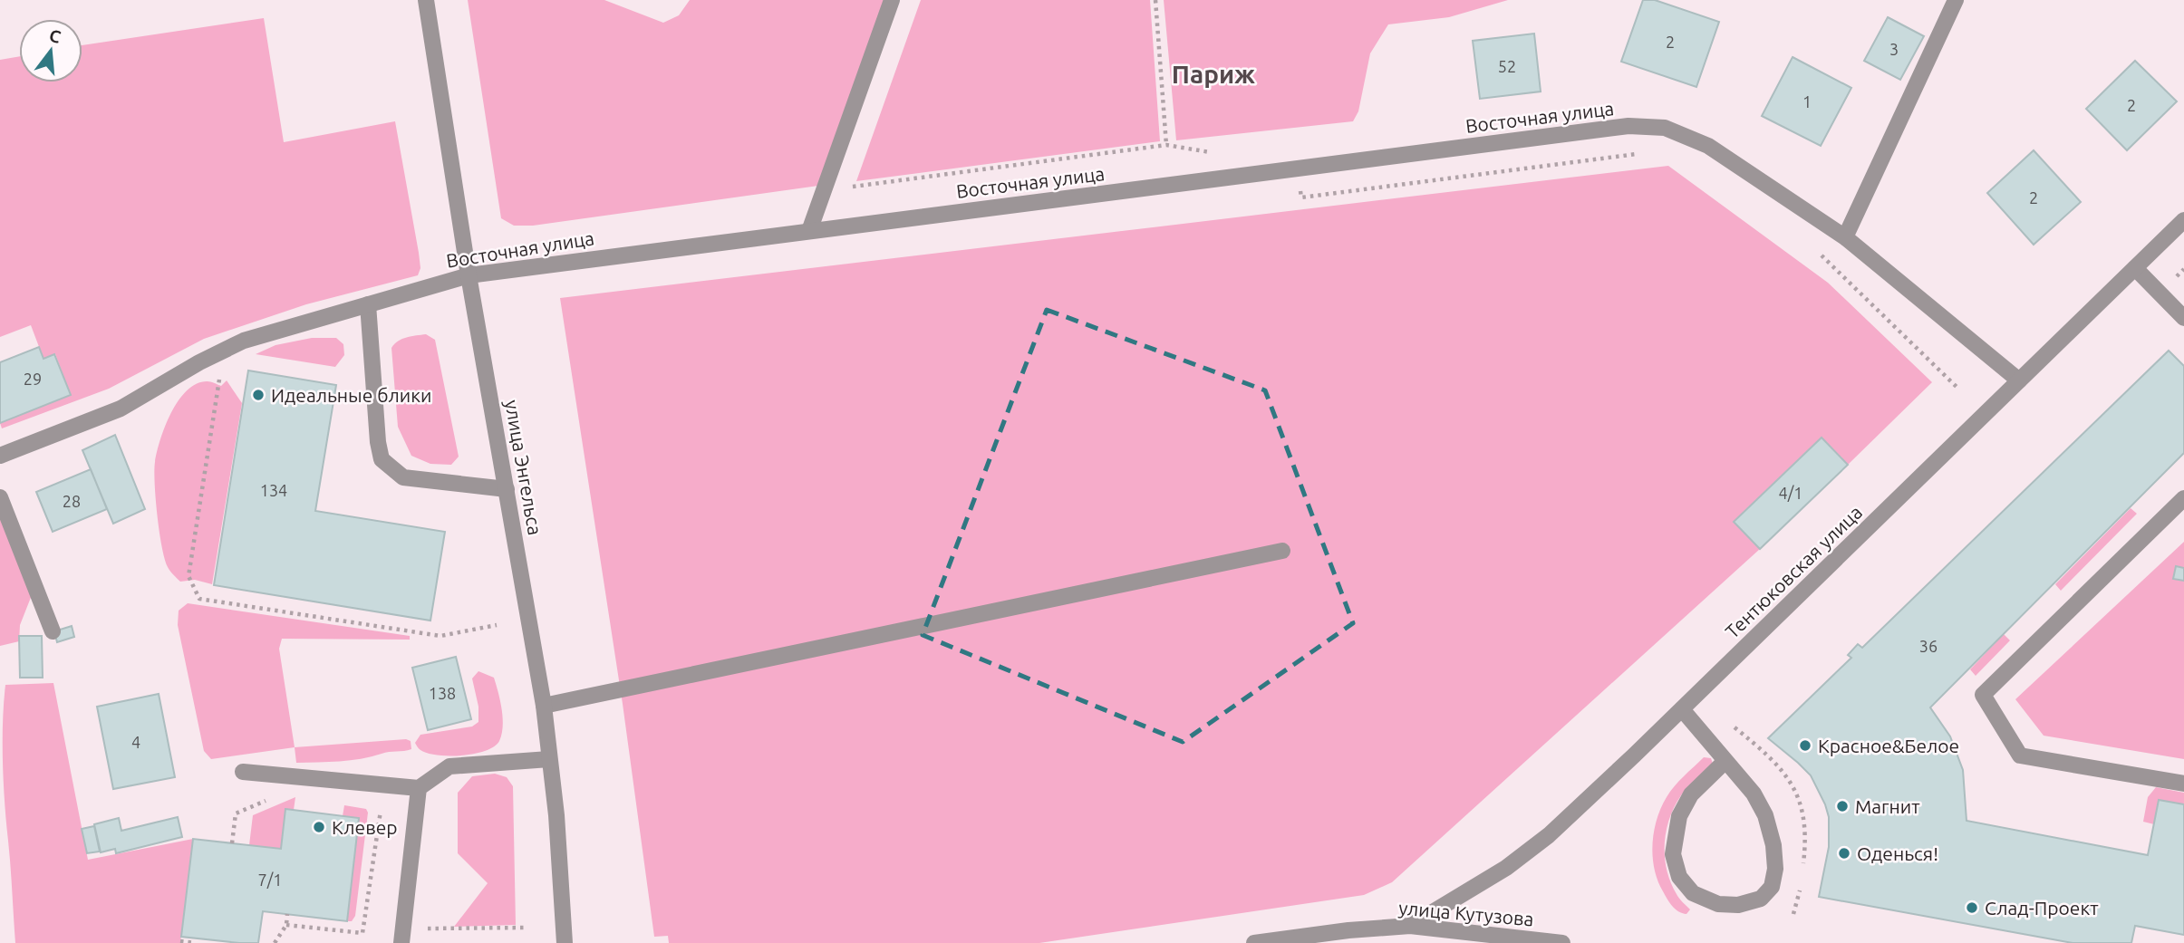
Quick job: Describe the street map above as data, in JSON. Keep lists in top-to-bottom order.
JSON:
{
  "streets": {
    "street": [
      "Восточная улица",
      "улица Энгельса",
      "Тентюковская улица",
      "улица Кутузова"
    ]
  },
  "crossings": [
    ["Восточная улица", "улица Энгельса"],
    ["Восточная улица", "Тентюковская улица"],
    ["Тентюковская улица", "улица Кутузова"]
  ],
  "districts": ["Париж"],
  "places": [
    "Идеальные блики",
    "Красное&Белое",
    "Магнит",
    "Клевер",
    "Оденься!",
    "Слад-Проект"
  ],
  "house_numbers": [
    "2",
    "3",
    "52",
    "1",
    "2",
    "2",
    "29",
    "134",
    "4/1",
    "28",
    "36",
    "138",
    "4",
    "7/1"
  ],
  "north": "top"
}
